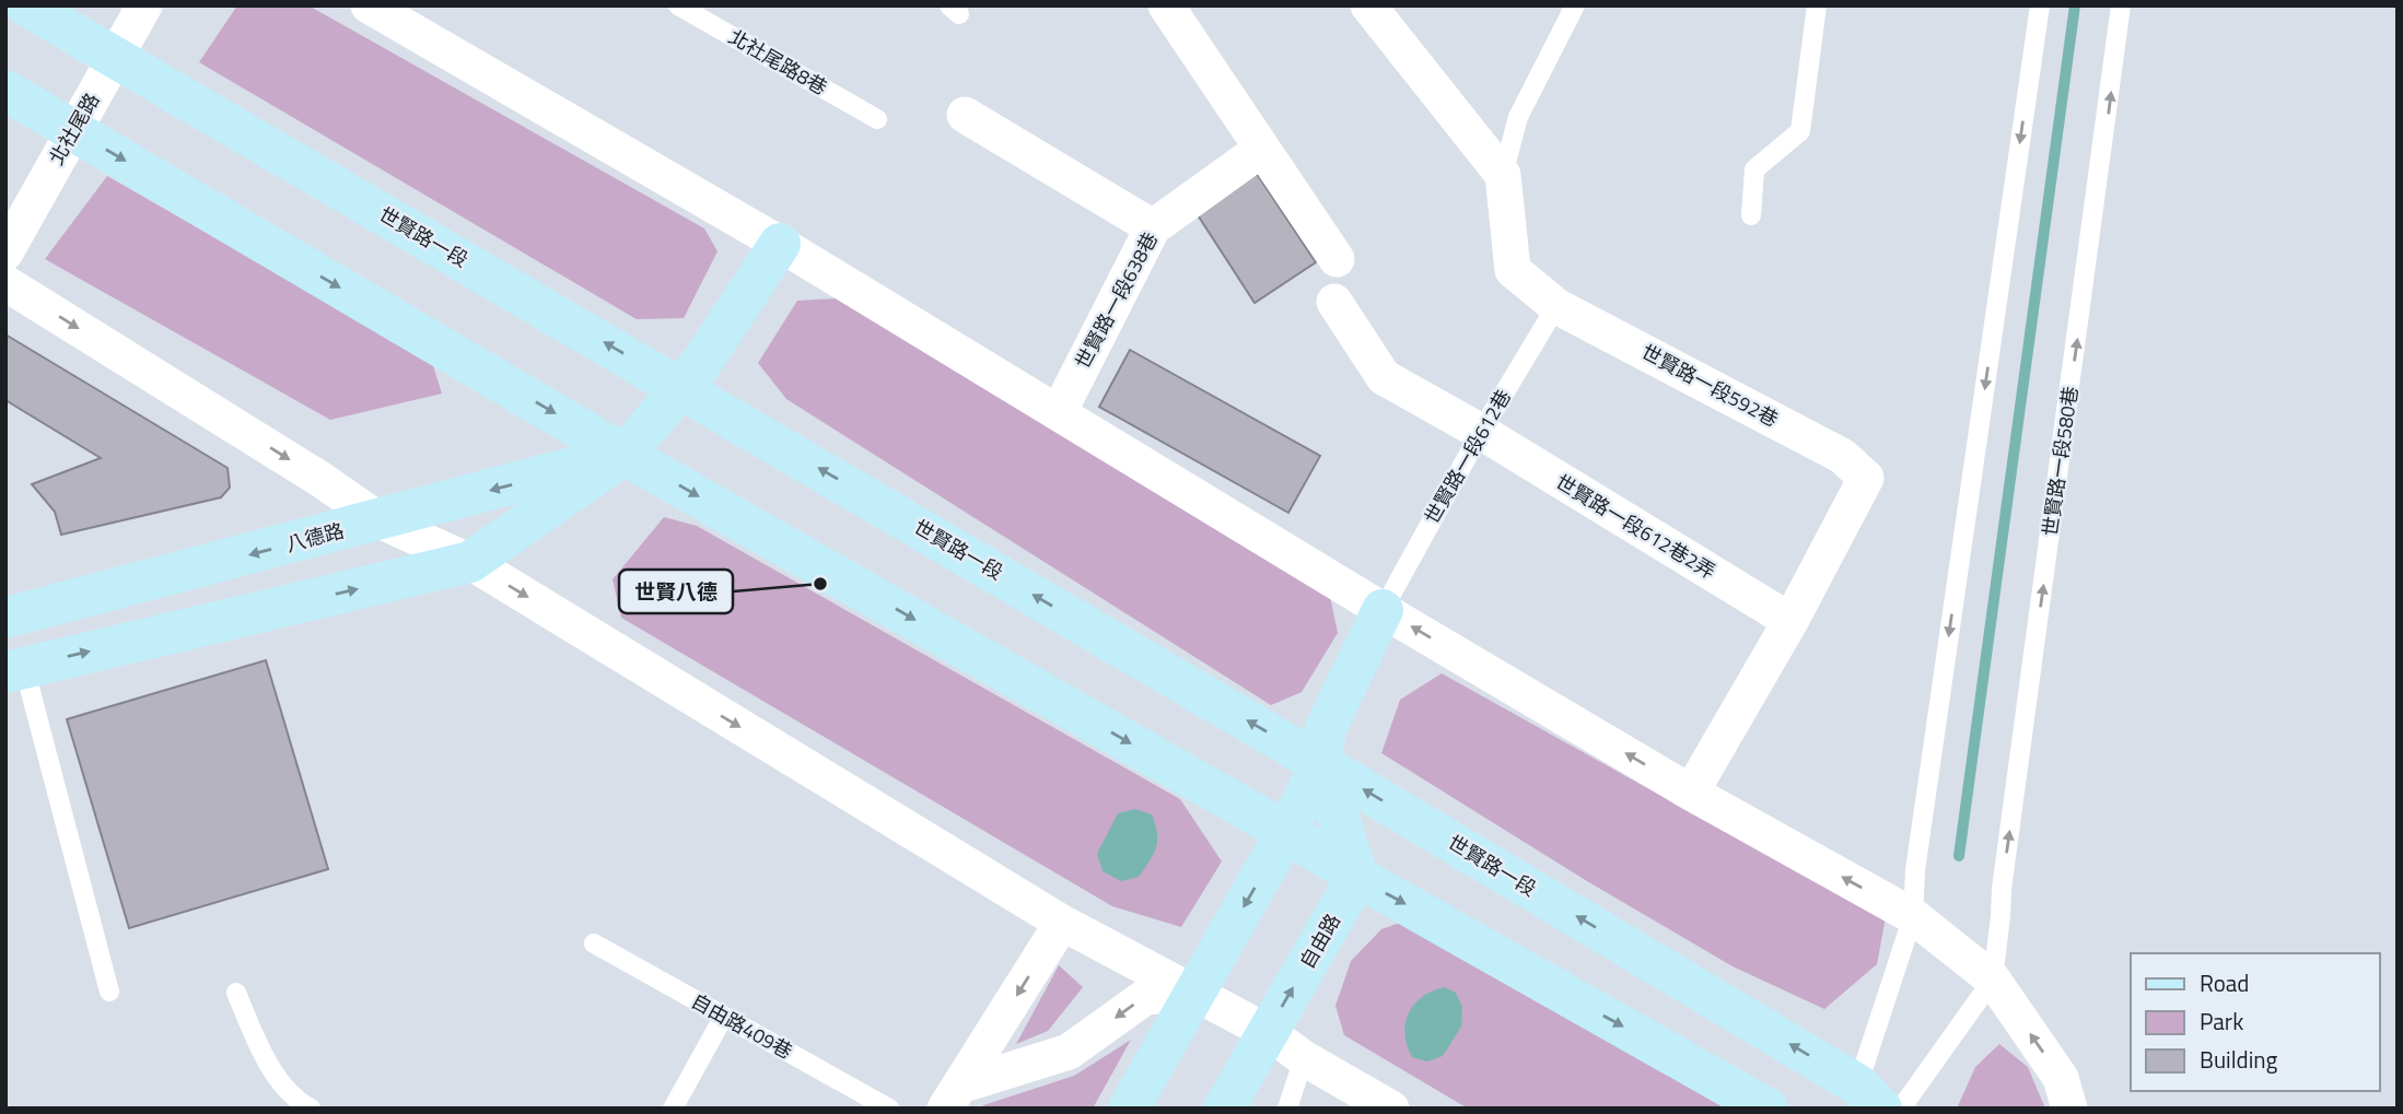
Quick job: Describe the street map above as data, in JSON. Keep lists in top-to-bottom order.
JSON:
{
  "streets": {
    "street": [
      "北社尾路",
      "世賢路一段",
      "世賢路一段638巷",
      "世賢路一段592巷",
      "世賢路一段612巷2弄",
      "八德路",
      "自由路"
    ],
    "lane": [
      "北社尾路8巷",
      "世賢路一段612巷",
      "世賢路一段580巷",
      "自由路409巷"
    ]
  },
  "crossings": [
    ["北社尾路", "世賢路一段"],
    ["世賢路一段592巷", "世賢路一段612巷"],
    ["世賢路一段592巷", "世賢路一段612巷2弄"],
    ["世賢路一段612巷", "世賢路一段612巷2弄"]
  ],
  "places": ["世賢八德"],
  "legend": ["Road", "Park", "Building"]
}
